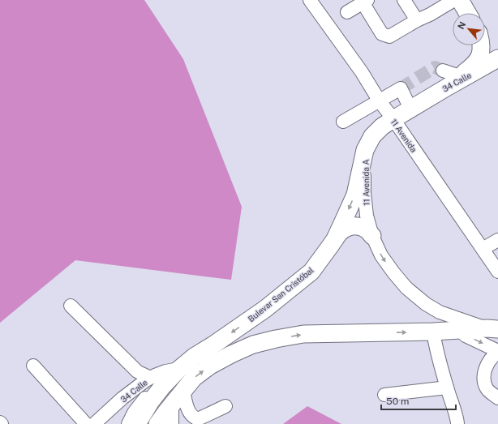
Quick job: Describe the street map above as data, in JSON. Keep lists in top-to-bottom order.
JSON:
{
  "streets": {
    "main road": ["34 Calle", "Bulevar San Cristóbal"],
    "street": ["11 Avenida", "11 Avenida A"]
  },
  "crossings": [
    ["34 Calle", "11 Avenida"],
    ["34 Calle", "Bulevar San Cristóbal"],
    ["11 Avenida", "Bulevar San Cristóbal"],
    ["11 Avenida A", "Bulevar San Cristóbal"]
  ],
  "one_way": ["11 Avenida A", "Bulevar San Cristóbal"],
  "scale_bar": "50 m",
  "north": "top left"
}
